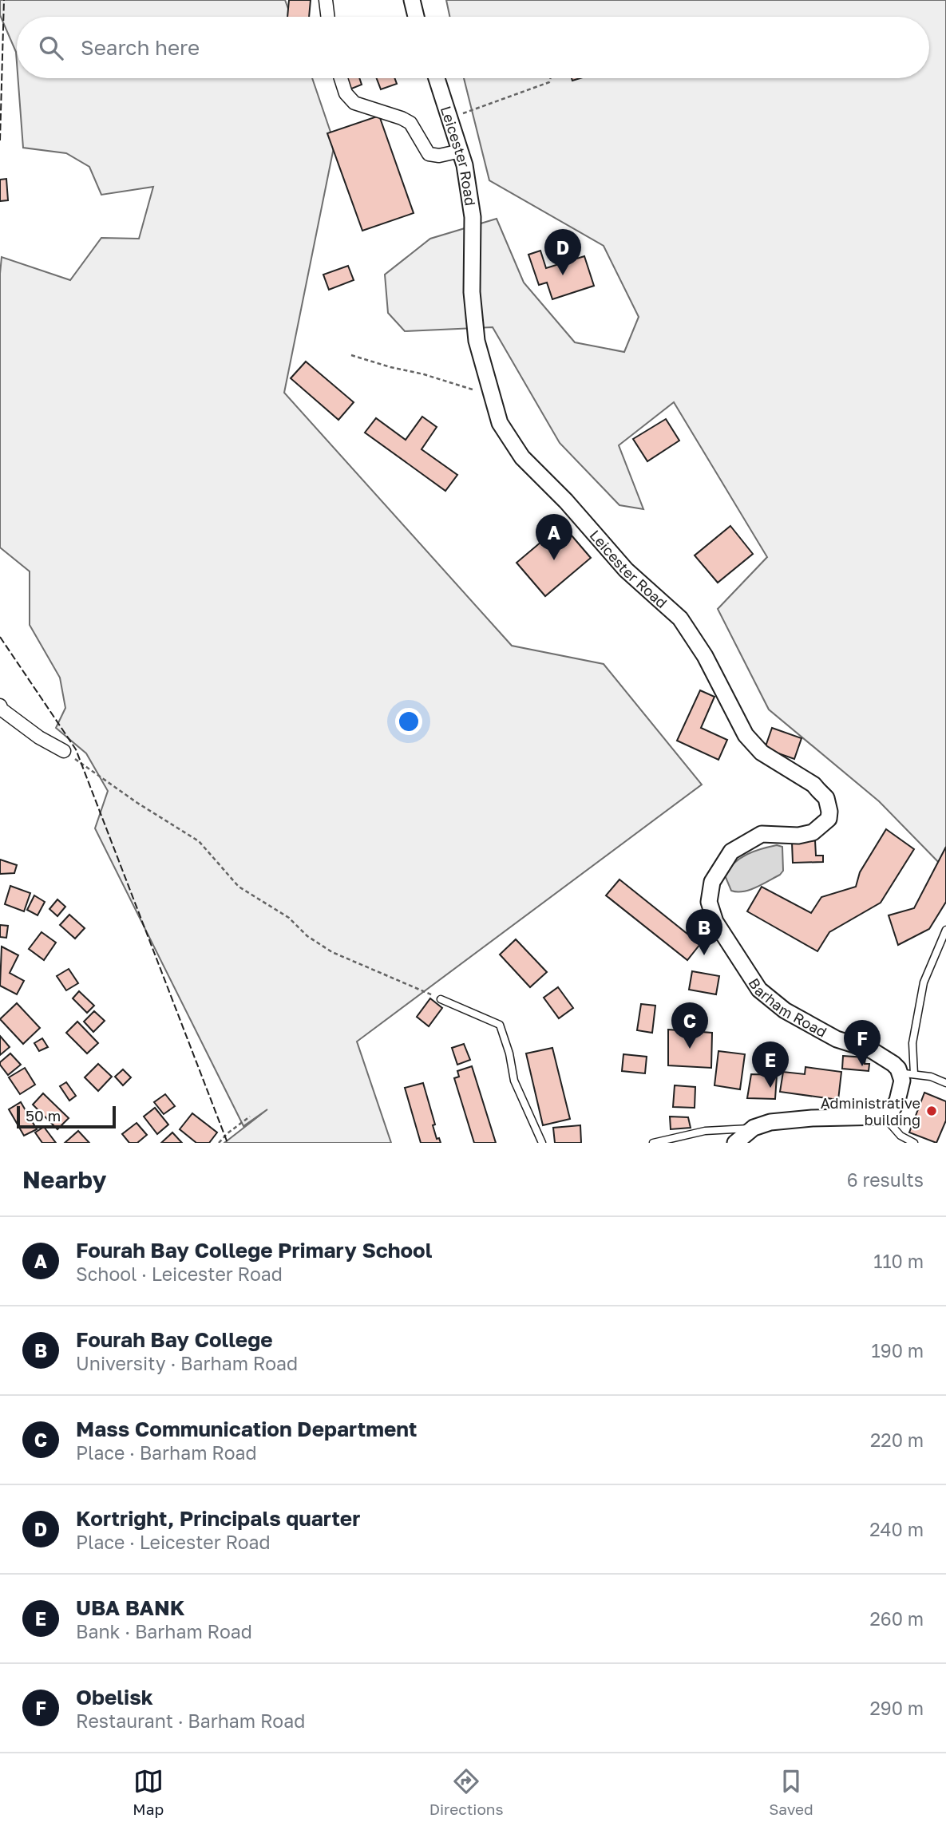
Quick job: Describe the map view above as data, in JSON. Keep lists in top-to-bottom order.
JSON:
{
  "streets": {
    "street": ["Leicester Road", "Barham Road"]
  },
  "crossings": [
    ["Leicester Road", "Barham Road"]
  ],
  "places": ["Administrative building"],
  "scale_bar": "50 m",
  "page": {
    "search": "Search here",
    "pins": [
      "D",
      "A",
      "B",
      "C",
      "F",
      "E"
    ],
    "scale": "50 m",
    "heading": ["Nearby", "6 results"],
    "list": [
      {
        "mark": "A",
        "name": "Fourah Bay College Primary School",
        "note": "School · Leicester Road",
        "value": "110 m"
      },
      {
        "mark": "B",
        "name": "Fourah Bay College",
        "note": "University · Barham Road",
        "value": "190 m"
      },
      {
        "mark": "C",
        "name": "Mass Communication Department",
        "note": "Place · Barham Road",
        "value": "220 m"
      },
      {
        "mark": "D",
        "name": "Kortright, Principals quarter",
        "note": "Place · Leicester Road",
        "value": "240 m"
      },
      {
        "mark": "E",
        "name": "UBA BANK",
        "note": "Bank · Barham Road",
        "value": "260 m"
      },
      {
        "mark": "F",
        "name": "Obelisk",
        "note": "Restaurant · Barham Road",
        "value": "290 m"
      }
    ],
    "nav": ["Map", "Directions", "Saved"]
  }
}
